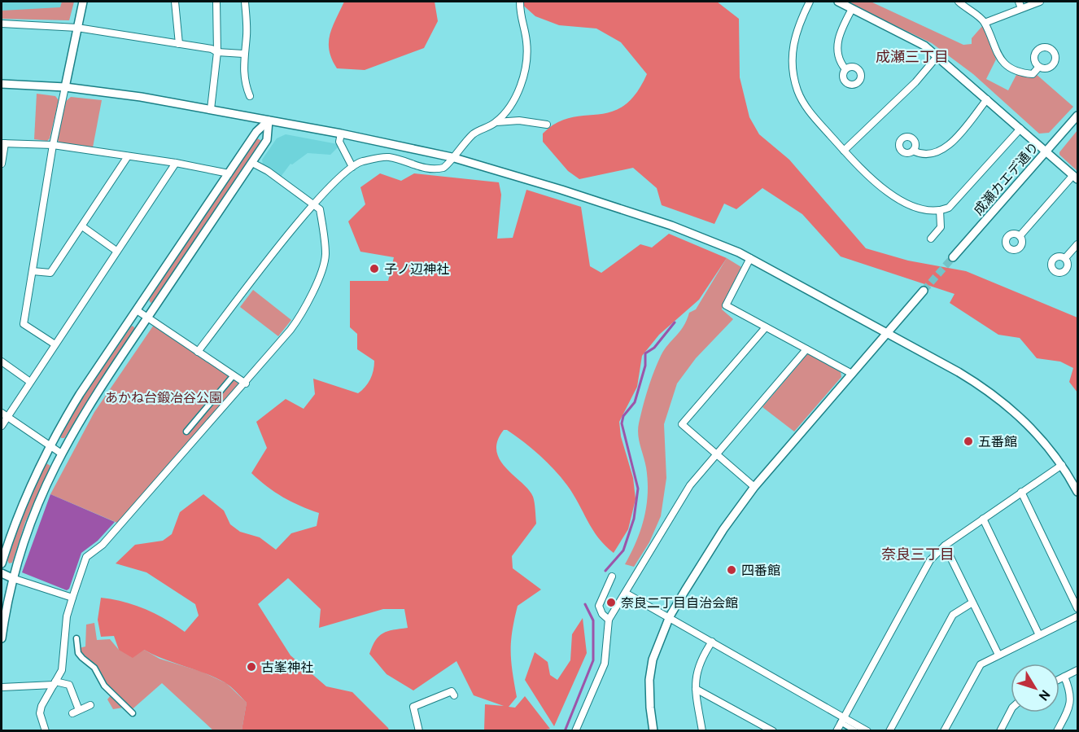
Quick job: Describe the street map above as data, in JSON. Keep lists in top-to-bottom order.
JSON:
{
  "streets": {
    "street": ["成瀬カエデ通り"]
  },
  "districts": ["成瀬三丁目", "奈良三丁目"],
  "parks": ["あかね台鍛冶谷公園"],
  "places": [
    "子ノ辺神社",
    "五番館",
    "四番館",
    "奈良二丁目自治会館",
    "古峯神社"
  ],
  "north": "bottom right"
}
